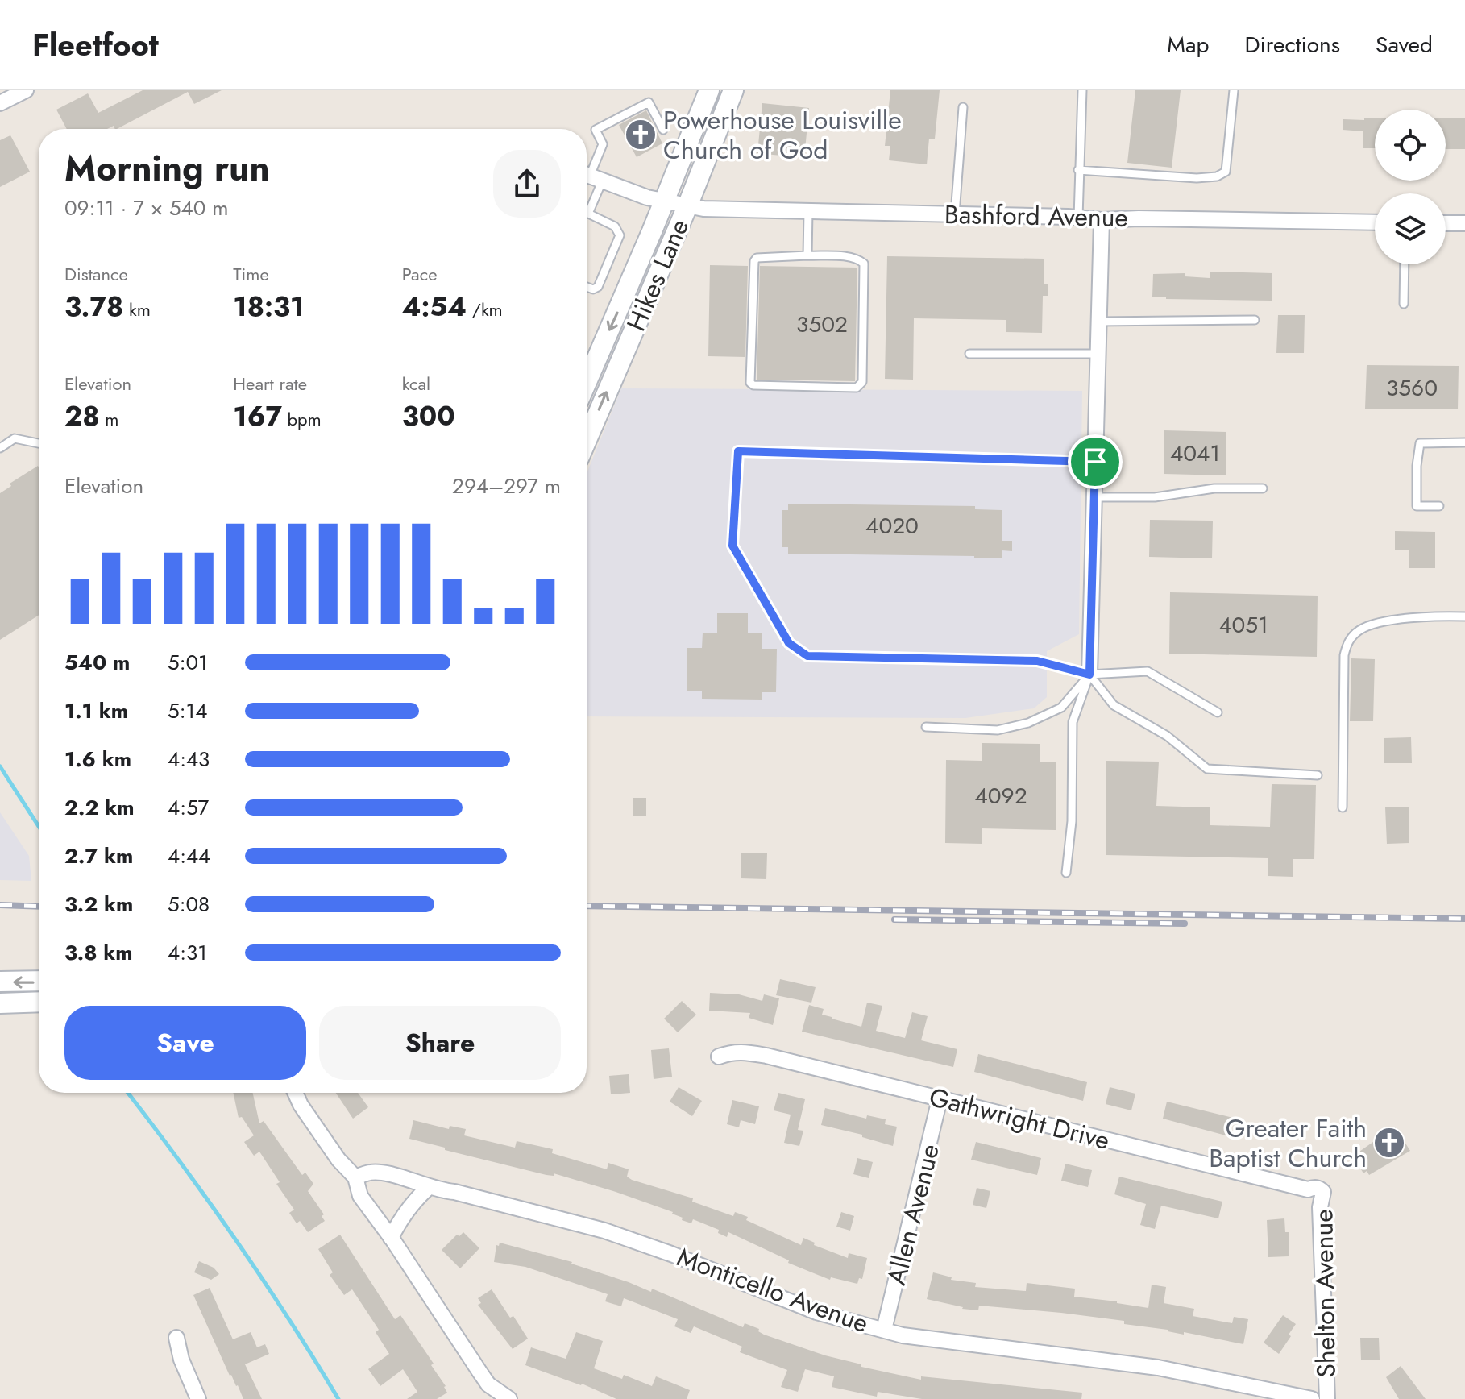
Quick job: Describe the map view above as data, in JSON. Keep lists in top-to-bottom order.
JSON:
{
  "streets": {
    "street": [
      "Bashford Avenue",
      "Hikes Lane",
      "Gathwright Drive",
      "Allen Avenue",
      "Monticello Avenue",
      "Shelton Avenue"
    ]
  },
  "crossings": [
    ["Bashford Avenue", "Hikes Lane"],
    ["Gathwright Drive", "Allen Avenue"],
    ["Gathwright Drive", "Shelton Avenue"],
    ["Allen Avenue", "Monticello Avenue"]
  ],
  "places": {
    "church": ["Powerhouse Louisville Church of God", "Greater Faith Baptist Church"]
  },
  "house_numbers": [
    "3502",
    "3560",
    "4041",
    "4020",
    "4051",
    "4092"
  ],
  "page": {
    "header": "Fleetfoot",
    "nav": ["Map", "Directions", "Saved"],
    "heading": ["Morning run", "09:11 · 7 × 540 m"],
    "stats": [
      ["Distance", "3.78 km"],
      ["Time", "18:31"],
      ["Pace", "4:54 /km"],
      ["Elevation", "28 m"],
      ["Heart rate", "167 bpm"],
      ["kcal", "300"]
    ],
    "chart": ["Elevation", "294–297 m"],
    "list": [
      {
        "name": "540 m",
        "note": "5:01"
      },
      {
        "name": "1.1 km",
        "note": "5:14"
      },
      {
        "name": "1.6 km",
        "note": "4:43"
      },
      {
        "name": "2.2 km",
        "note": "4:57"
      },
      {
        "name": "2.7 km",
        "note": "4:44"
      },
      {
        "name": "3.2 km",
        "note": "5:08"
      },
      {
        "name": "3.8 km",
        "note": "4:31"
      }
    ],
    "buttons": ["Save", "Share"]
  }
}
